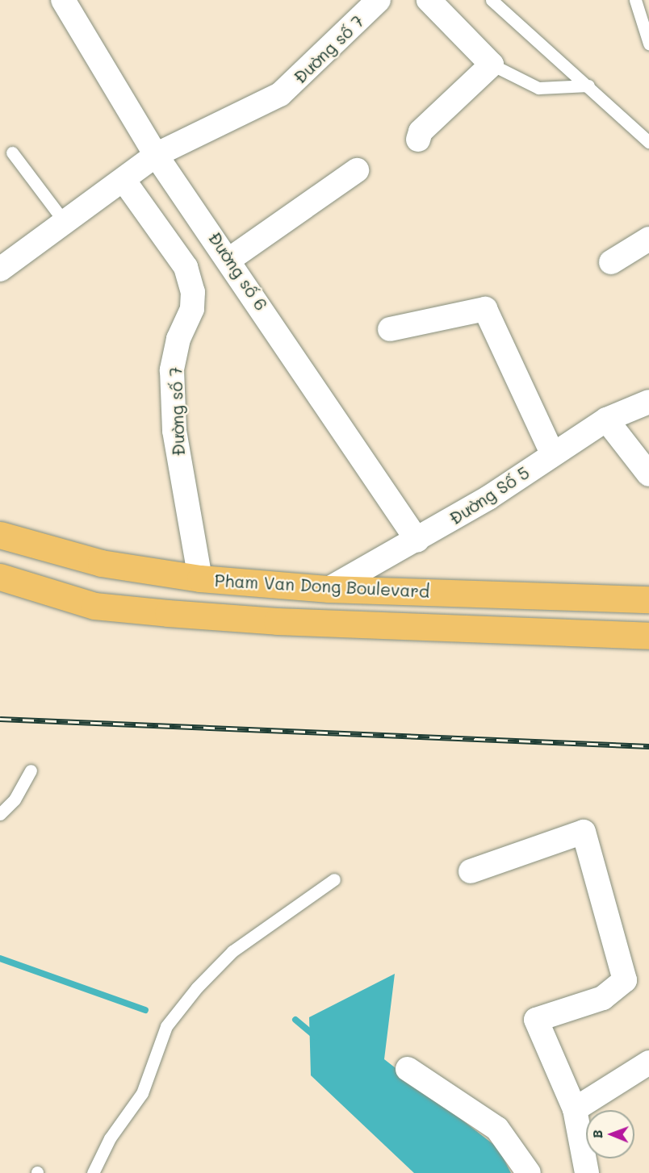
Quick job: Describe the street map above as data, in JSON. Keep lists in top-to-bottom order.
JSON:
{
  "streets": {
    "highway": ["Pham Van Dong Boulevard"],
    "street": ["Đường số 7", "Đường số 6", "Đường Số 5"]
  },
  "crossings": [
    ["Đường số 7", "Đường số 6"],
    ["Đường số 7", "Pham Van Dong Boulevard"],
    ["Đường số 6", "Đường Số 5"],
    ["Đường Số 5", "Pham Van Dong Boulevard"]
  ],
  "north": "left"
}
